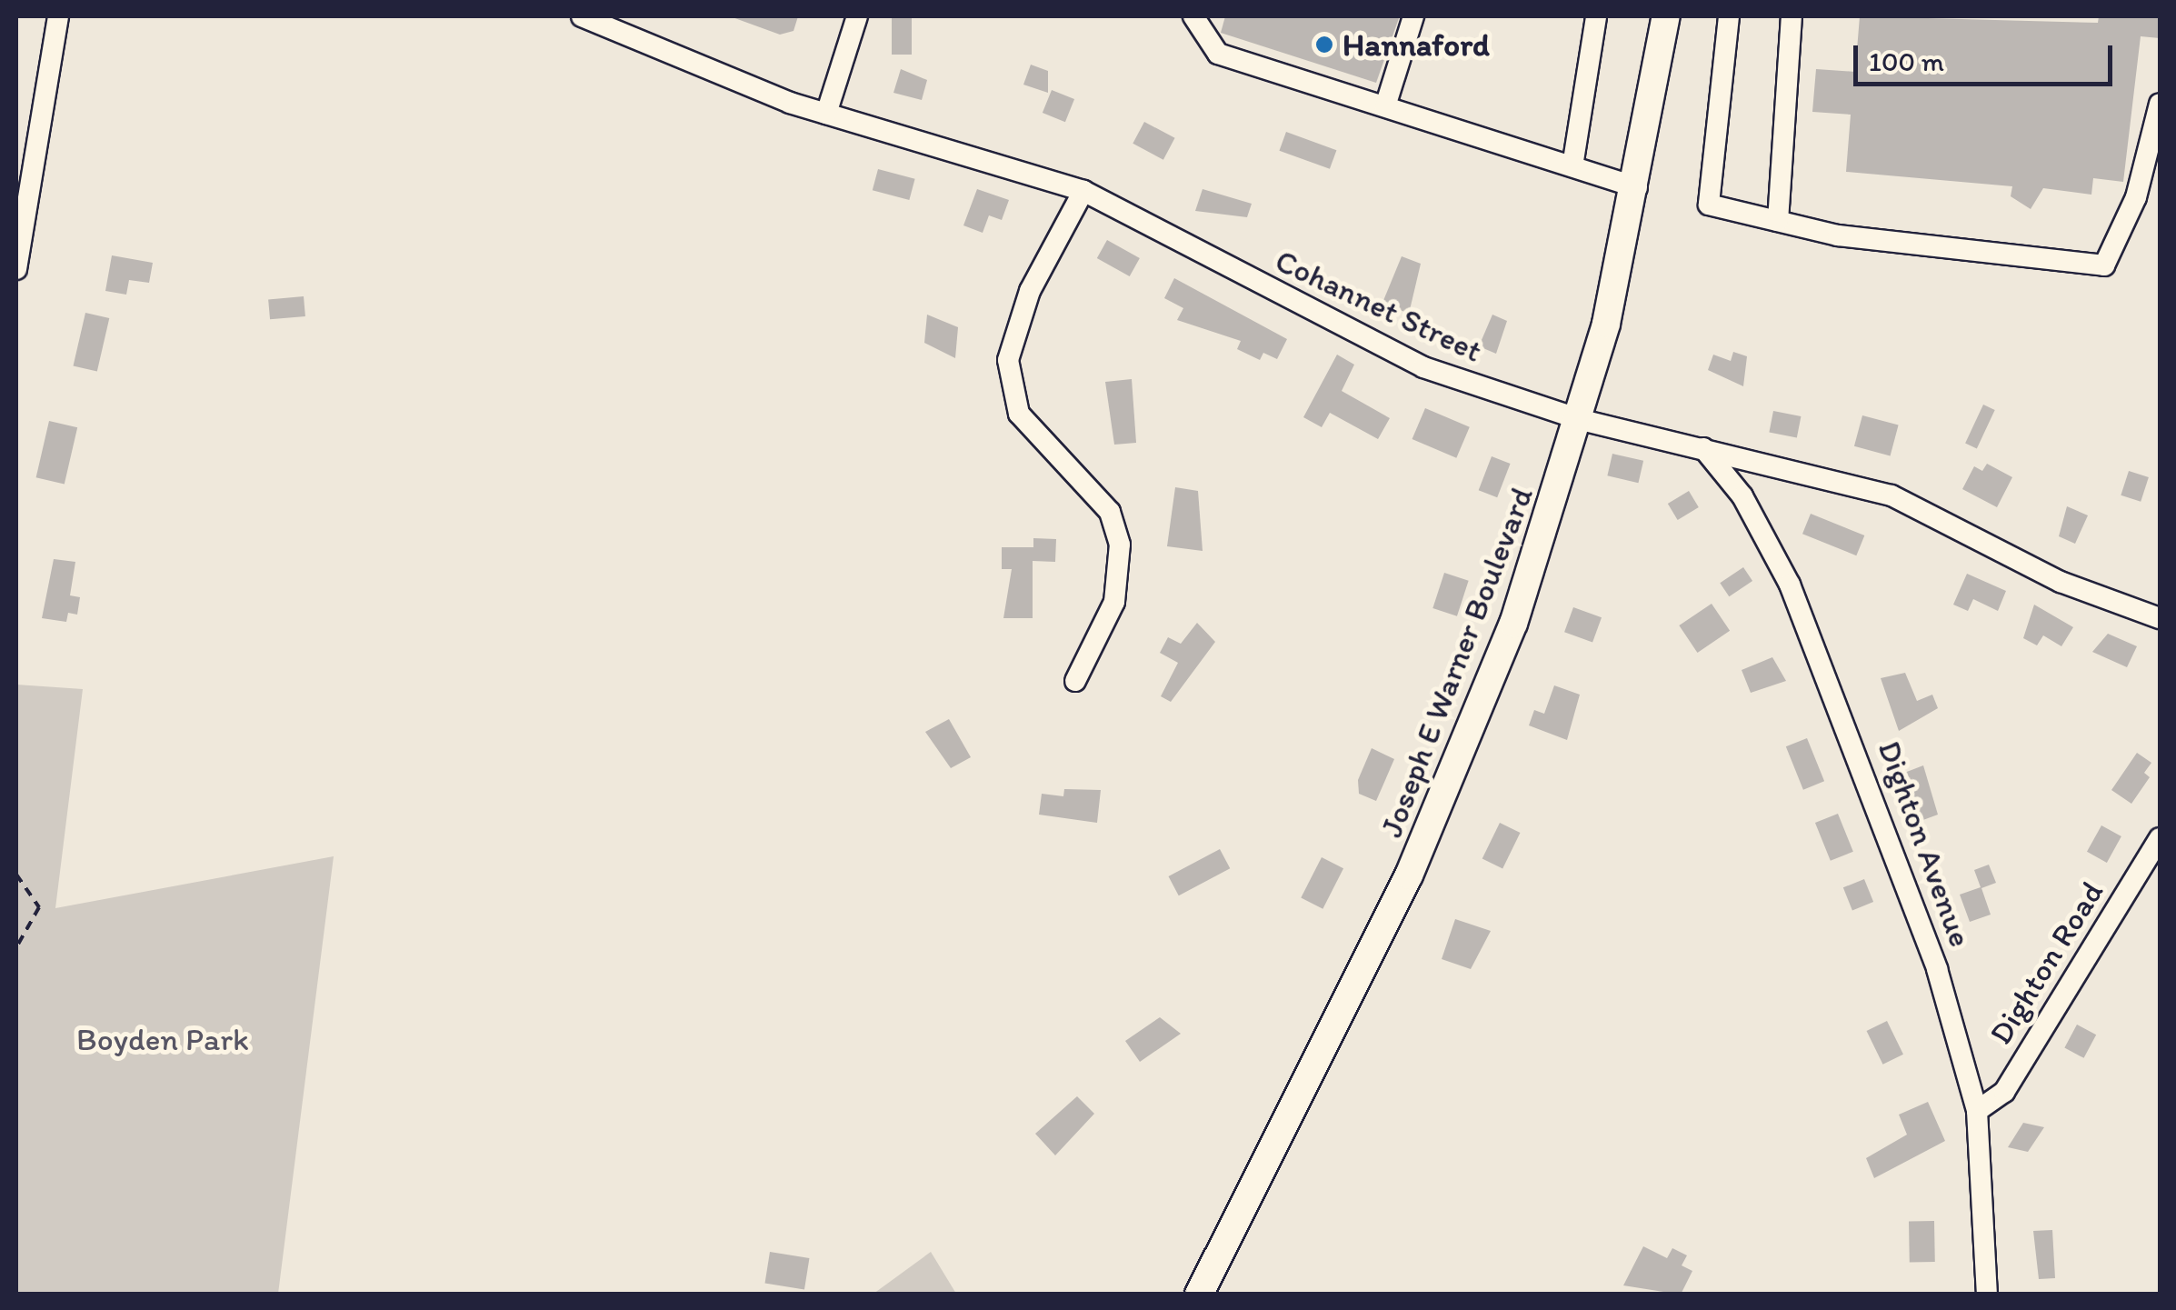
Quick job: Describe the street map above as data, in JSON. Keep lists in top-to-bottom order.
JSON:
{
  "streets": {
    "main road": ["Joseph E Warner Boulevard"],
    "street": ["Cohannet Street", "Dighton Avenue", "Dighton Road"]
  },
  "crossings": [
    ["Cohannet Street", "Joseph E Warner Boulevard"],
    ["Cohannet Street", "Dighton Avenue"],
    ["Dighton Avenue", "Dighton Road"]
  ],
  "parks": ["Boyden Park"],
  "places": ["Hannaford"],
  "scale_bar": "100 m"
}
